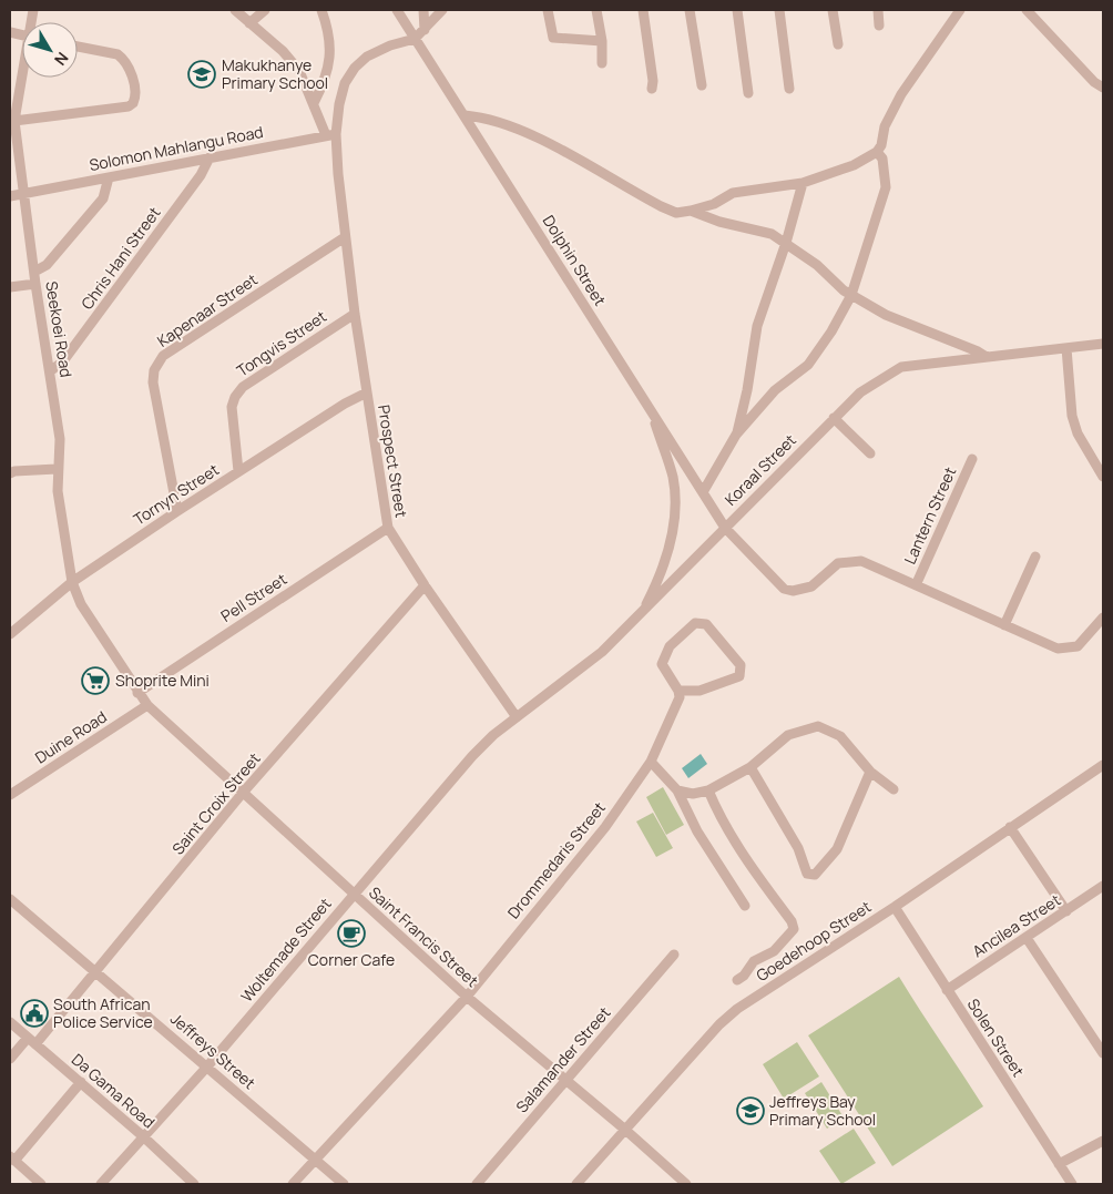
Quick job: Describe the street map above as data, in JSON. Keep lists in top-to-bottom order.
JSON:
{
  "streets": {
    "street": [
      "Solomon Mahlangu Road",
      "Chris Hani Street",
      "Dolphin Street",
      "Kapenaar Street",
      "Seekoei Road",
      "Tongvis Street",
      "Prospect Street",
      "Koraal Street",
      "Tornyn Street",
      "Lantern Street",
      "Pell Street",
      "Duine Road",
      "Saint Croix Street",
      "Drommedaris Street",
      "Ancilea Street",
      "Saint Francis Street",
      "Goedehoop Street",
      "Woltemade Street",
      "Solen Street",
      "Jeffreys Street",
      "Salamander Street",
      "Da Gama Road"
    ]
  },
  "crossings": [
    ["Solomon Mahlangu Road", "Chris Hani Street"],
    ["Solomon Mahlangu Road", "Seekoei Road"],
    ["Solomon Mahlangu Road", "Prospect Street"],
    ["Chris Hani Street", "Seekoei Road"],
    ["Dolphin Street", "Koraal Street"],
    ["Dolphin Street", "Lantern Street"],
    ["Kapenaar Street", "Prospect Street"],
    ["Kapenaar Street", "Tornyn Street"],
    ["Seekoei Road", "Tornyn Street"],
    ["Seekoei Road", "Saint Francis Street"],
    ["Tongvis Street", "Prospect Street"],
    ["Tongvis Street", "Tornyn Street"],
    ["Prospect Street", "Koraal Street"],
    ["Prospect Street", "Tornyn Street"],
    ["Prospect Street", "Pell Street"],
    ["Prospect Street", "Saint Croix Street"],
    ["Koraal Street", "Lantern Street"],
    ["Koraal Street", "Woltemade Street"],
    ["Tornyn Street", "Saint Francis Street"],
    ["Pell Street", "Saint Francis Street"],
    ["Duine Road", "Saint Francis Street"],
    ["Saint Croix Street", "Saint Francis Street"],
    ["Saint Croix Street", "Jeffreys Street"],
    ["Saint Croix Street", "Da Gama Road"],
    ["Drommedaris Street", "Saint Francis Street"],
    ["Drommedaris Street", "Jeffreys Street"],
    ["Ancilea Street", "Solen Street"],
    ["Saint Francis Street", "Goedehoop Street"],
    ["Saint Francis Street", "Woltemade Street"],
    ["Saint Francis Street", "Salamander Street"],
    ["Goedehoop Street", "Solen Street"],
    ["Woltemade Street", "Jeffreys Street"],
    ["Woltemade Street", "Da Gama Road"]
  ],
  "places": {
    "school or university": ["Makukhanye Primary School", "Jeffreys Bay Primary School"],
    "supermarket": ["Shoprite Mini"],
    "cafe": ["Corner Cafe"],
    "public building": ["South African Police Service"]
  },
  "north": "bottom right"
}
